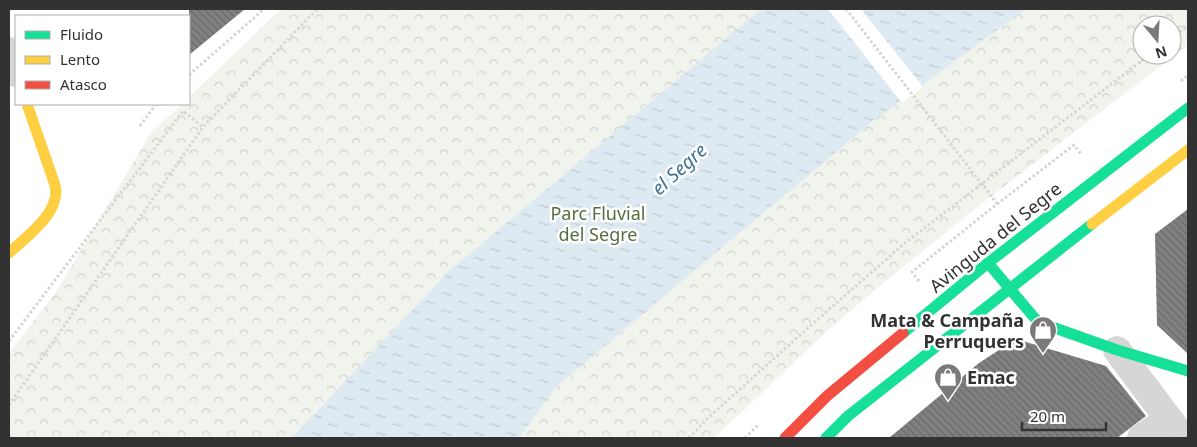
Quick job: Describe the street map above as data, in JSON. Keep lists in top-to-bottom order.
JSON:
{
  "streets": {
    "main road": ["Avinguda del Segre"]
  },
  "water": ["el Segre"],
  "parks": ["Parc Fluvial del Segre"],
  "places": {
    "shop": ["Mata & Campaña Perruquers", "Emac"]
  },
  "legend": ["Fluido", "Lento", "Atasco"],
  "scale_bar": "20 m",
  "north": "bottom"
}
